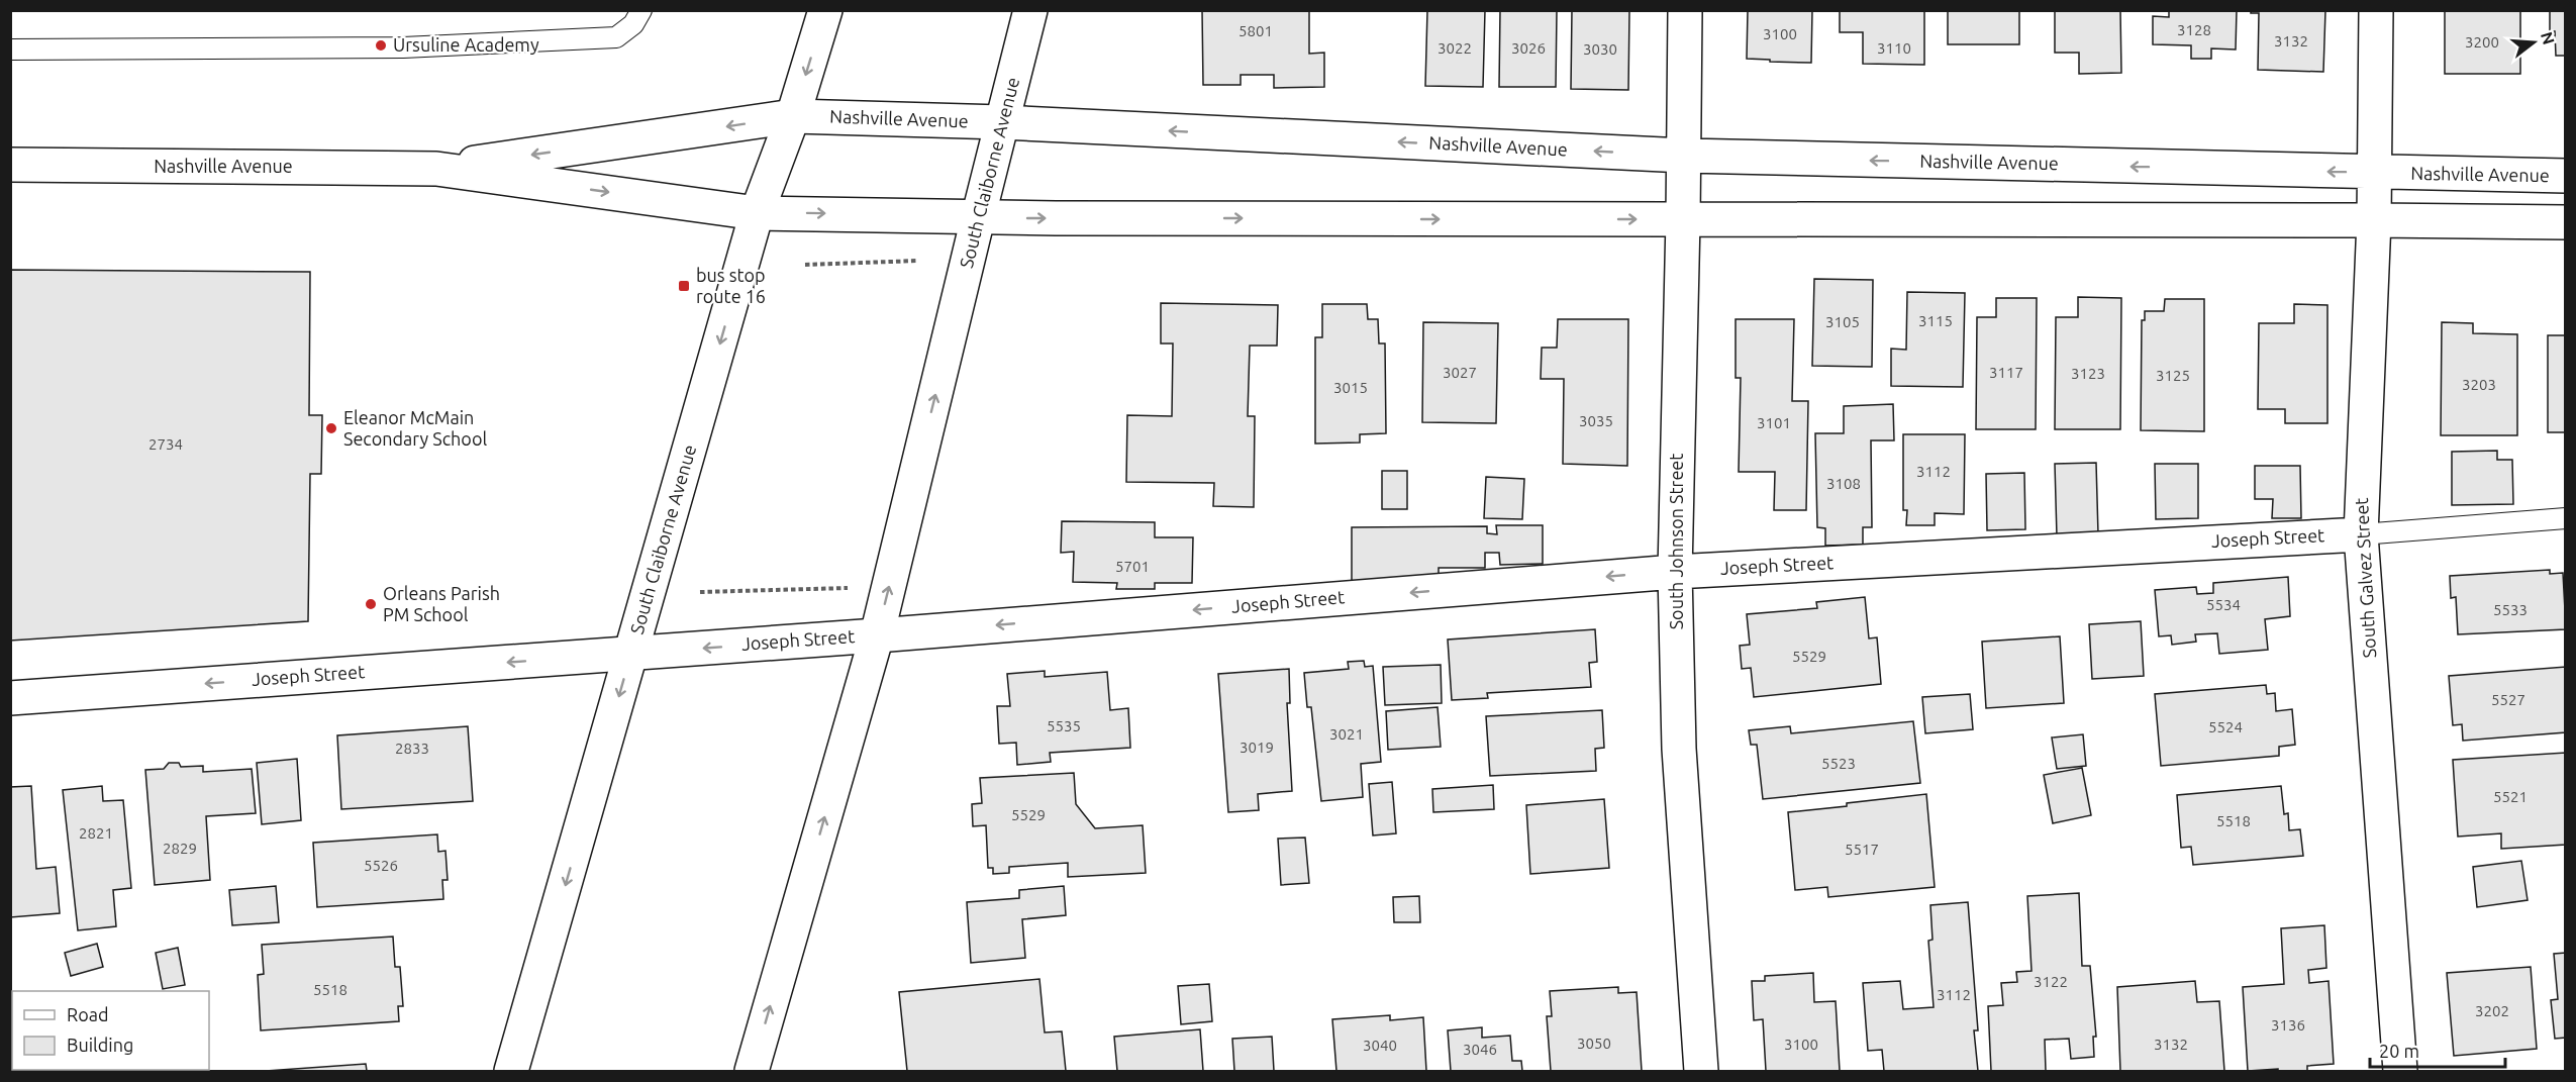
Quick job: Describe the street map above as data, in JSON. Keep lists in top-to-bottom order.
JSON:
{
  "streets": {
    "street": [
      "Nashville Avenue",
      "South Claiborne Avenue",
      "Joseph Street",
      "South Johnson Street",
      "South Galvez Street"
    ]
  },
  "crossings": [
    ["Nashville Avenue", "South Claiborne Avenue"],
    ["Nashville Avenue", "South Johnson Street"],
    ["Nashville Avenue", "South Galvez Street"],
    ["South Claiborne Avenue", "Joseph Street"],
    ["Joseph Street", "South Johnson Street"],
    ["Joseph Street", "South Galvez Street"]
  ],
  "one_way": ["Joseph Street"],
  "places": {
    "other": ["Ursuline Academy", "Eleanor McMain Secondary School", "Orleans Parish PM School"],
    "transit": ["bus stop route 16"]
  },
  "house_numbers": [
    "3128",
    "5801",
    "3100",
    "3132",
    "3200",
    "3022",
    "3026",
    "3110",
    "3030",
    "3115",
    "3105",
    "3027",
    "3117",
    "3123",
    "3125",
    "3203",
    "3015",
    "3035",
    "3101",
    "2734",
    "3112",
    "3108",
    "5701",
    "5534",
    "5533",
    "5529",
    "5527",
    "5535",
    "5524",
    "3021",
    "3019",
    "2833",
    "5523",
    "5521",
    "5529",
    "5518",
    "2821",
    "2829",
    "5517",
    "5526",
    "3122",
    "5518",
    "3112",
    "3202",
    "3136",
    "3050",
    "3100",
    "3132",
    "3040",
    "3046"
  ],
  "legend": ["Road", "Building"],
  "scale_bar": "20 m",
  "north": "right"
}
